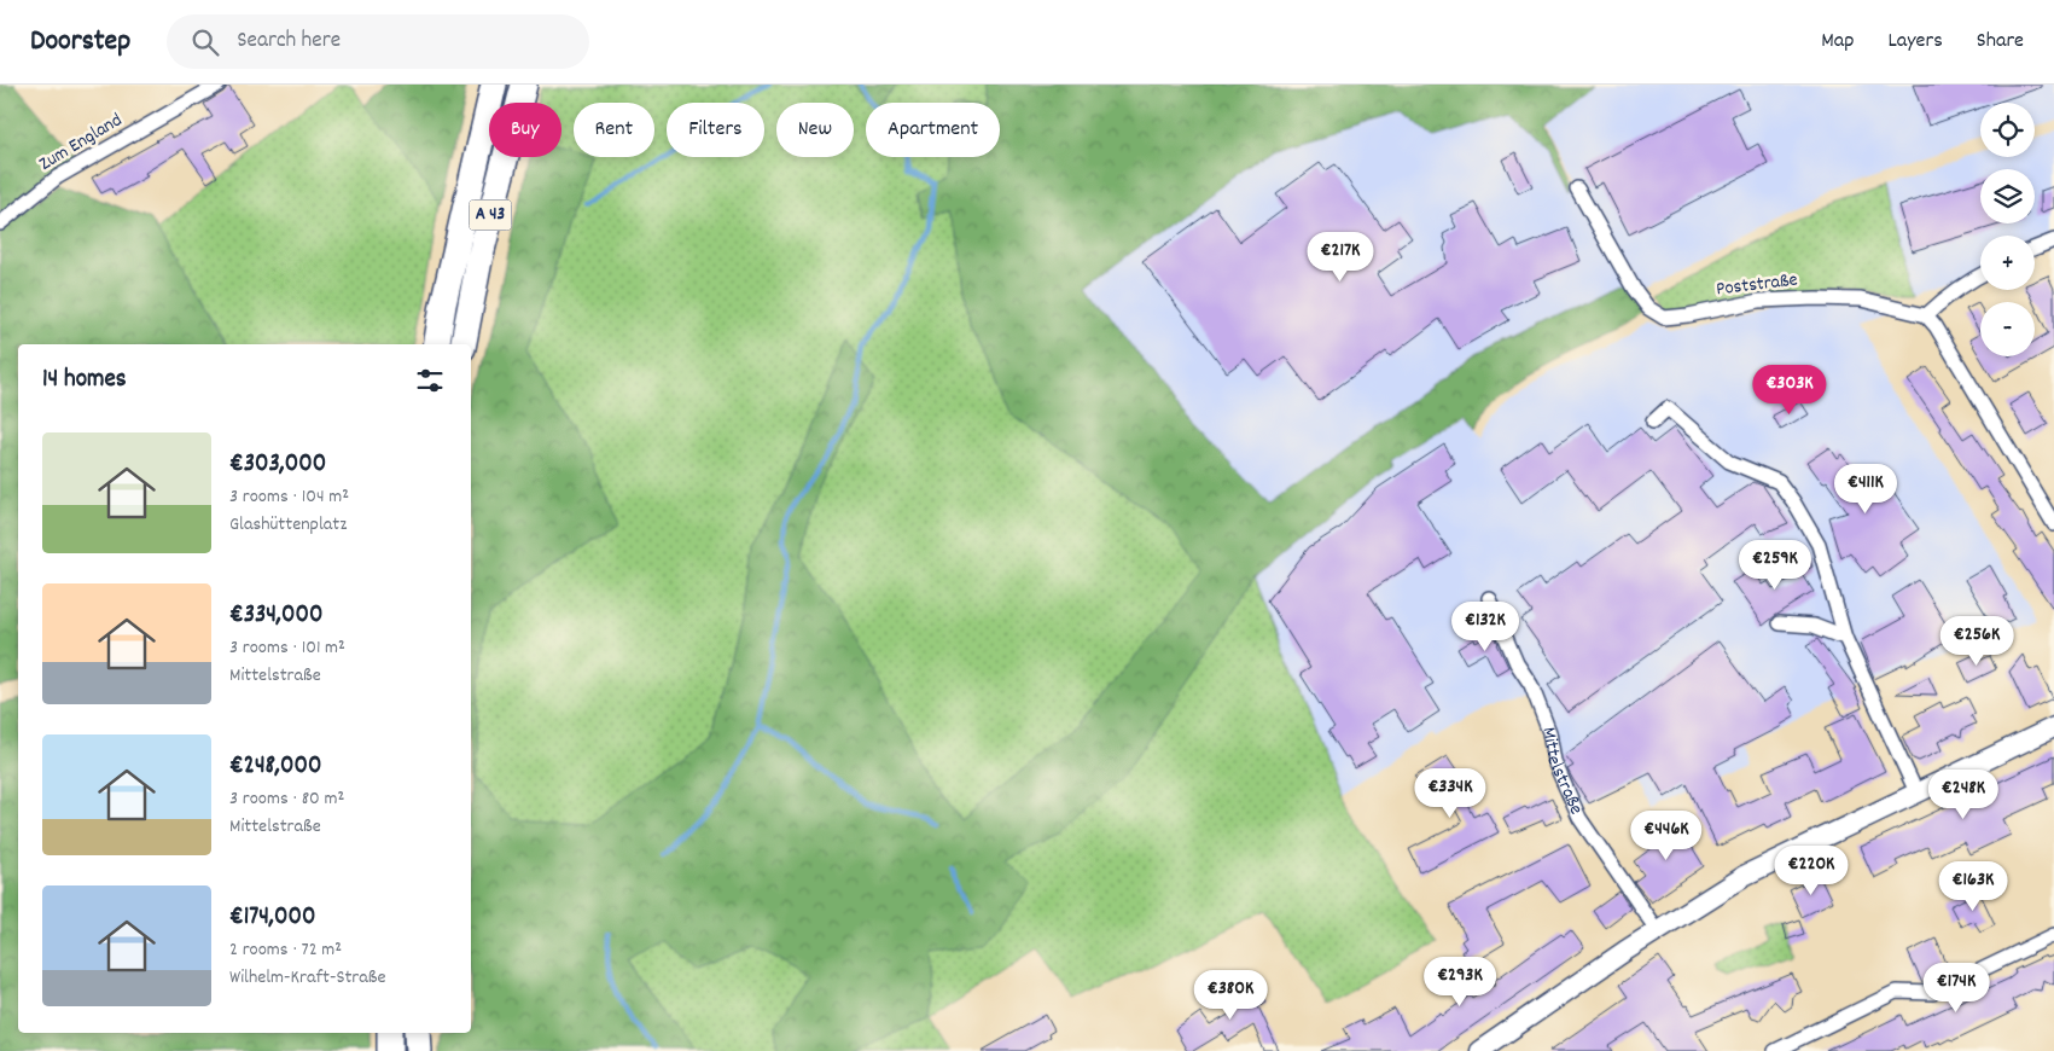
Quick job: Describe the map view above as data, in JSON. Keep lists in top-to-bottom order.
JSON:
{
  "streets": {
    "highway": ["A 43"],
    "street": ["Zum England", "Poststraße", "Mittelstraße"]
  },
  "page": {
    "header": "Doorstep",
    "search": "Search here",
    "nav": ["Map", "Layers", "Share"],
    "map_buttons": ["+", "−"],
    "chip": [
      "Buy",
      "Rent",
      "Filters",
      "New",
      "Apartment"
    ],
    "price": [
      "€217K",
      "€303K",
      "€411K",
      "€259K",
      "€132K",
      "€256K",
      "€334K",
      "€248K",
      "€446K",
      "€220K",
      "€163K",
      "€293K",
      "€174K",
      "€380K"
    ],
    "heading": "14 homes",
    "list": [
      {
        "name": "€303,000",
        "note": "3 rooms · 104 m² · Glashüttenplatz"
      },
      {
        "name": "€334,000",
        "note": "3 rooms · 101 m² · Mittelstraße"
      },
      {
        "name": "€248,000",
        "note": "3 rooms · 80 m² · Mittelstraße"
      },
      {
        "name": "€174,000",
        "note": "2 rooms · 72 m² · Wilhelm-Kraft-Straße"
      }
    ]
  }
}
